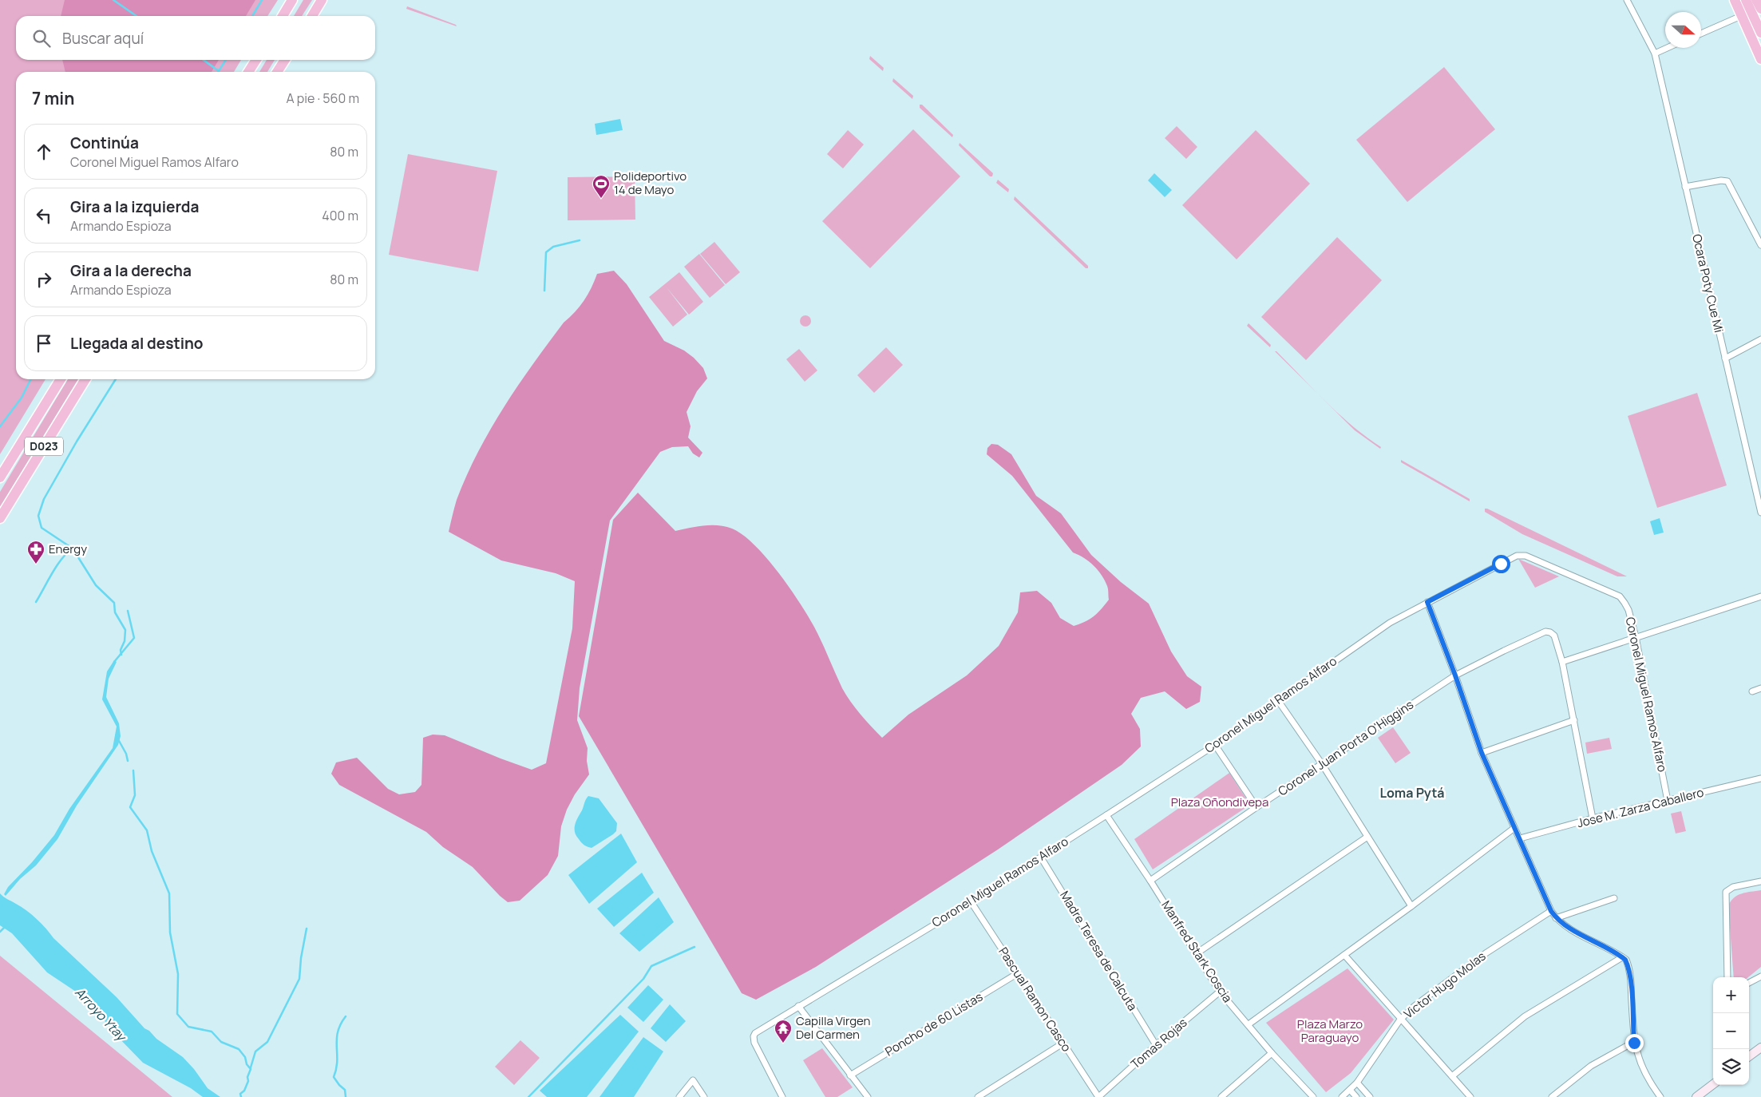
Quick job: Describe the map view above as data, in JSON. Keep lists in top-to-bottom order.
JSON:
{
  "streets": {
    "highway": ["D023"],
    "street": [
      "Ocara Poty Cue Mi",
      "Coronel Miguel Ramos Alfaro",
      "Coronel Juan Porta O'Higgins",
      "Jose M. Zarza Caballero",
      "Madre Teresa de Calcuta",
      "Manfred Stark Coscia",
      "Victor Hugo Molas",
      "Pascual Ramon Casco",
      "Poncho de 60 Listas",
      "Tomas Rojas"
    ]
  },
  "crossings": [
    ["Coronel Miguel Ramos Alfaro", "Jose M. Zarza Caballero"],
    ["Coronel Miguel Ramos Alfaro", "Madre Teresa de Calcuta"],
    ["Coronel Miguel Ramos Alfaro", "Manfred Stark Coscia"],
    ["Coronel Miguel Ramos Alfaro", "Pascual Ramon Casco"],
    ["Coronel Juan Porta O'Higgins", "Manfred Stark Coscia"],
    ["Madre Teresa de Calcuta", "Tomas Rojas"],
    ["Manfred Stark Coscia", "Tomas Rojas"],
    ["Pascual Ramon Casco", "Poncho de 60 Listas"],
    ["Pascual Ramon Casco", "Tomas Rojas"]
  ],
  "districts": ["Loma Pytá"],
  "water": ["Arroyo Ytay"],
  "parks": ["Plaza Oñondivepa", "Plaza Marzo Paraguayo"],
  "places": {
    "sports": ["Polideportivo 14 de Mayo"],
    "pharmacy": ["Energy"],
    "temple": ["Capilla Virgen Del Carmen"]
  },
  "north": "right",
  "page": {
    "search": "Buscar aquí",
    "heading": ["7 min", "A pie · 560 m"],
    "list": [
      ["Continúa", "Coronel Miguel Ramos Alfaro", "80 m"],
      ["Gira a la izquierda", "Armando Espioza", "400 m"],
      ["Gira a la derecha", "Armando Espioza", "80 m"],
      "Llegada al destino"
    ],
    "map_buttons": ["+", "−"]
  }
}
